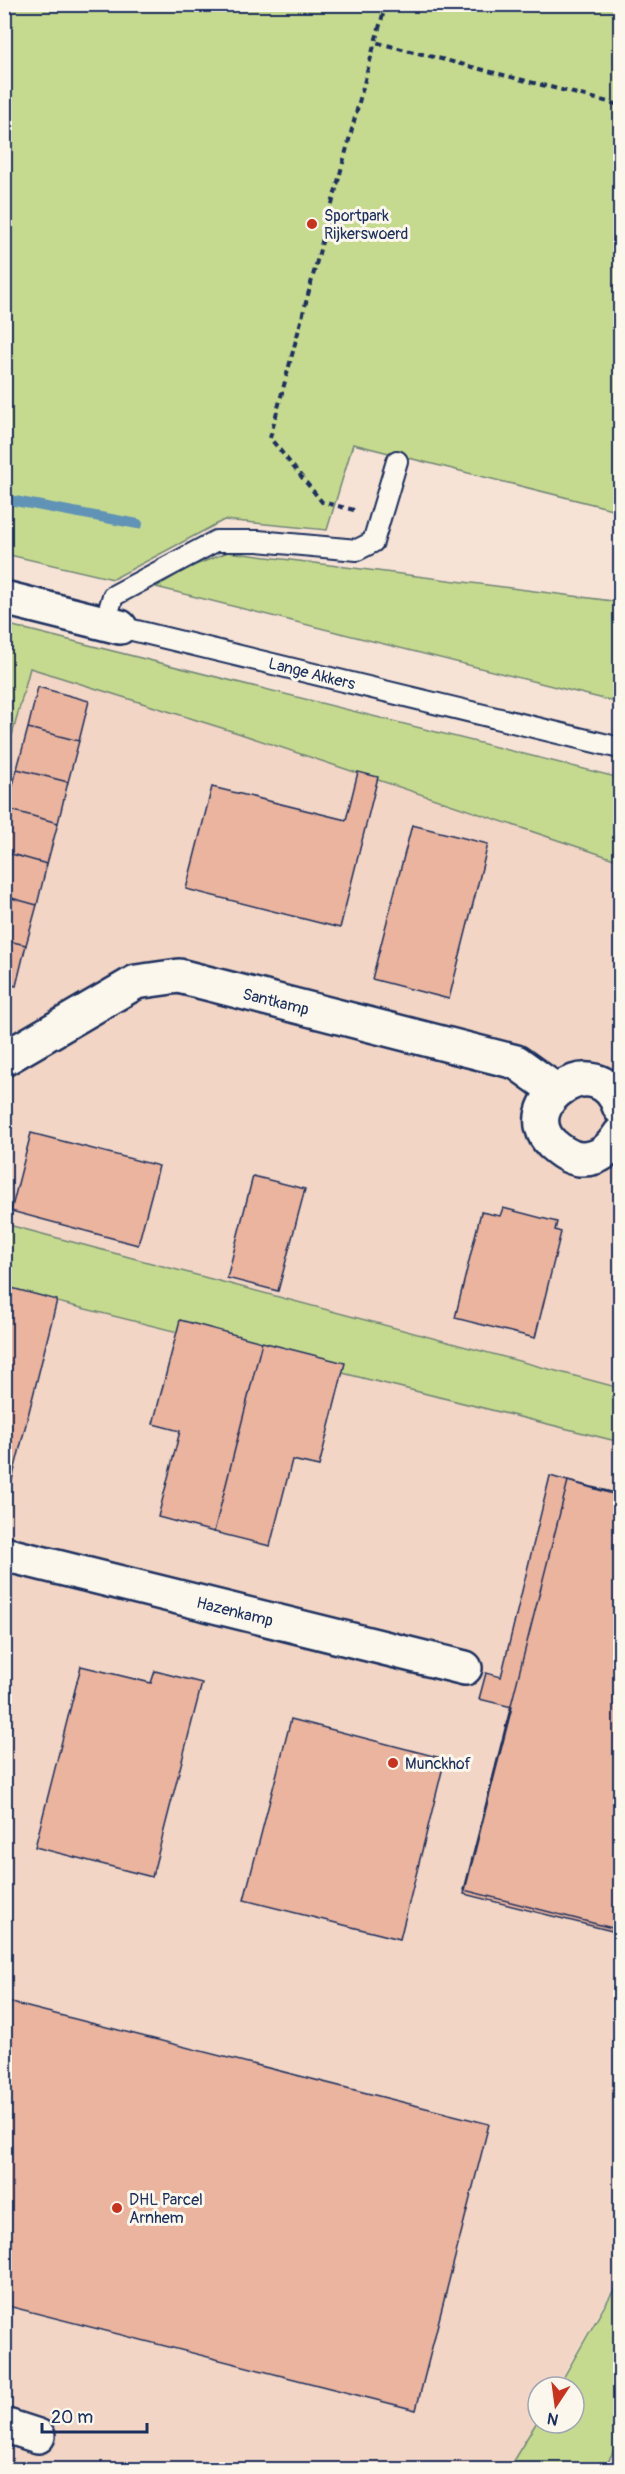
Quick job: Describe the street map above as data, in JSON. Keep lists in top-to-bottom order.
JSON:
{
  "streets": {
    "street": ["Lange Akkers", "Santkamp", "Hazenkamp"]
  },
  "places": ["Sportpark Rijkerswoerd", "Munckhof", "DHL Parcel Arnhem"],
  "scale_bar": "20 m",
  "north": "bottom"
}
